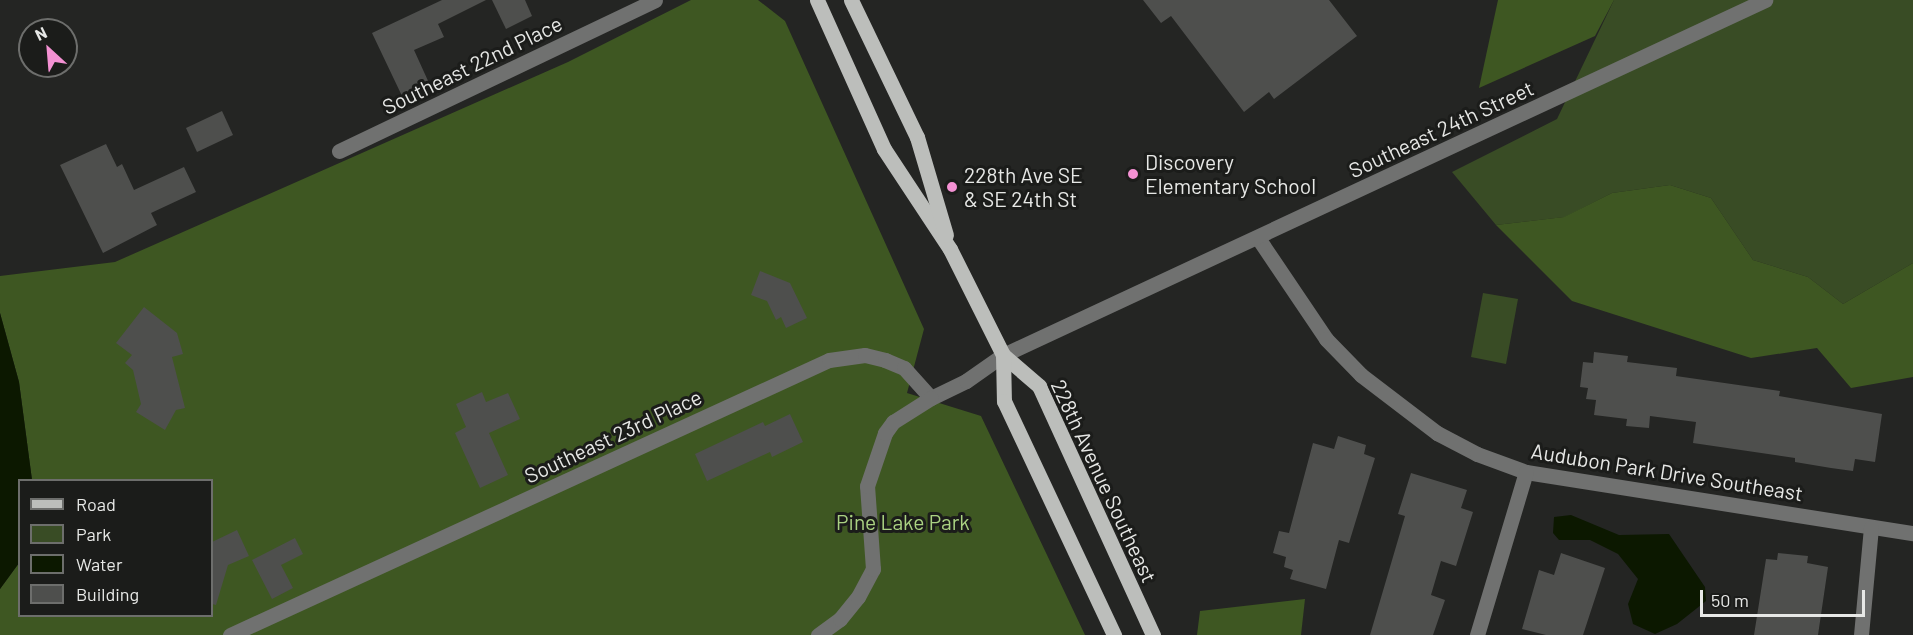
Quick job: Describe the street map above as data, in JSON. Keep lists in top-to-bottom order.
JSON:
{
  "streets": {
    "main road": ["228th Avenue Southeast"],
    "street": [
      "Southeast 22nd Place",
      "Southeast 24th Street",
      "Southeast 23rd Place",
      "Audubon Park Drive Southeast"
    ]
  },
  "crossings": [
    ["Southeast 24th Street", "Audubon Park Drive Southeast"],
    ["Southeast 24th Street", "228th Avenue Southeast"]
  ],
  "parks": ["Pine Lake Park"],
  "places": ["Discovery Elementary School", "228th Ave SE & SE 24th St"],
  "legend": [
    "Road",
    "Park",
    "Water",
    "Building"
  ],
  "scale_bar": "50 m",
  "north": "top left"
}
